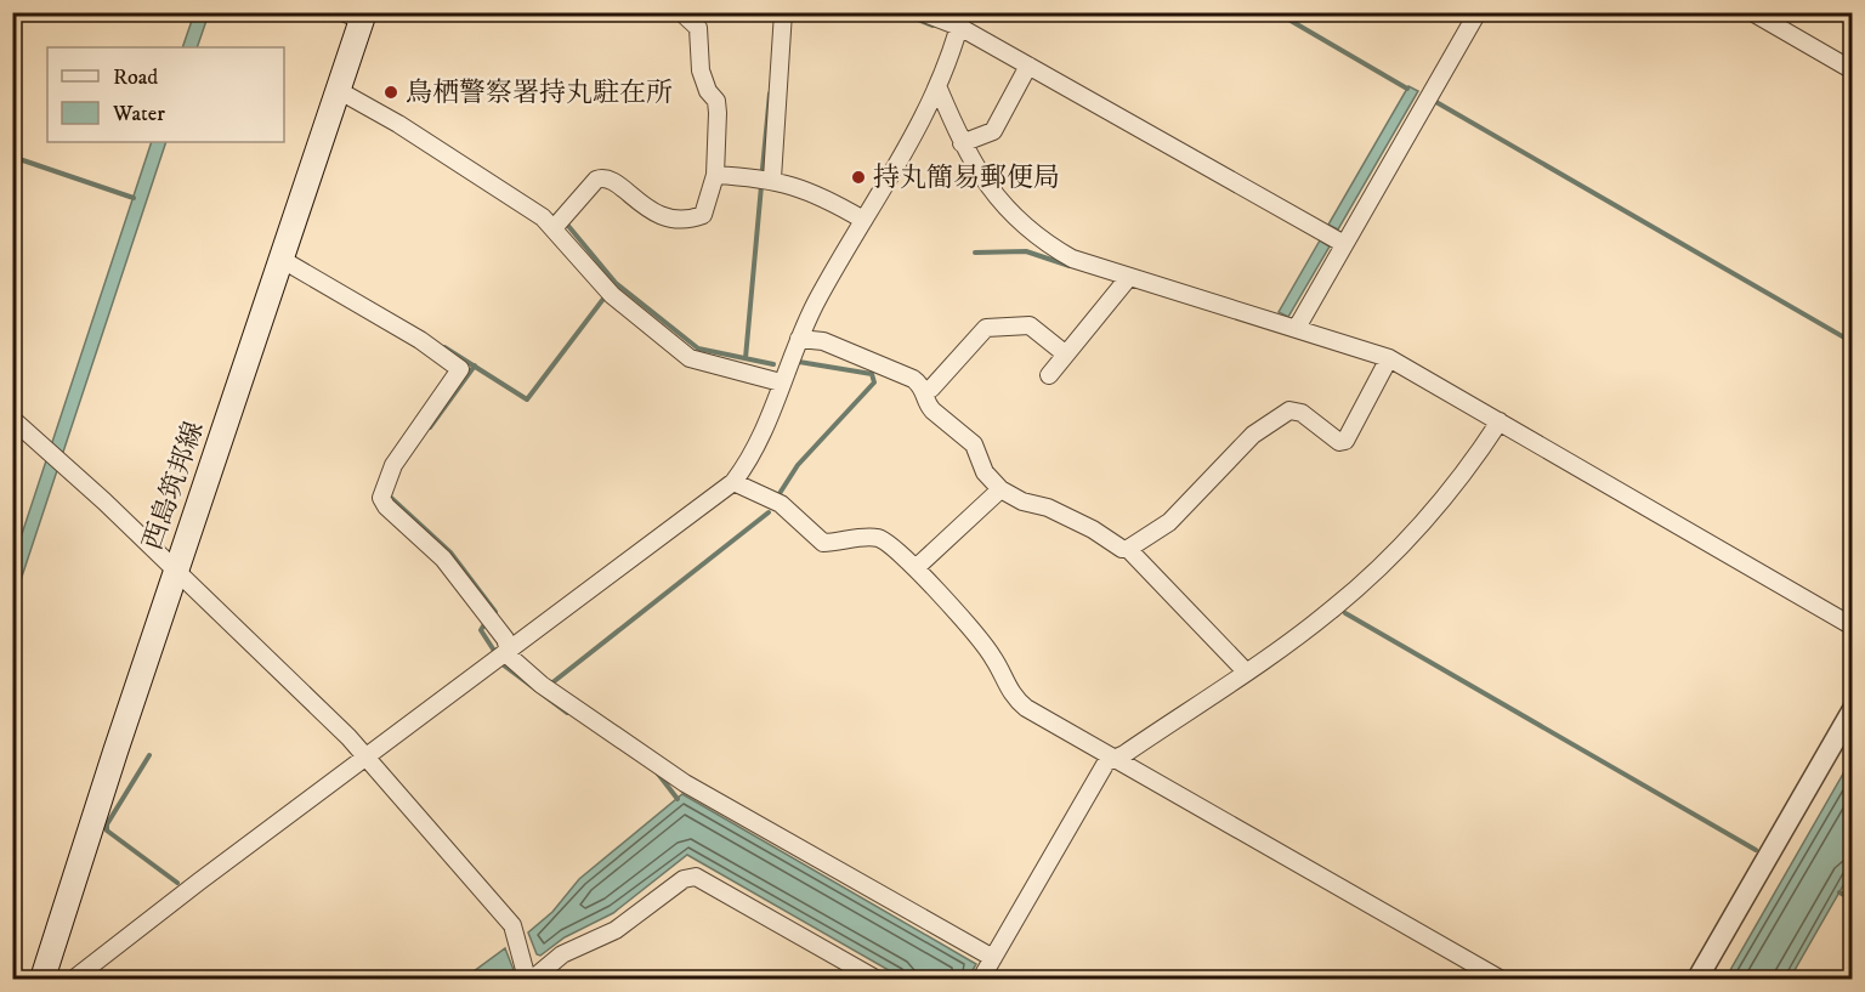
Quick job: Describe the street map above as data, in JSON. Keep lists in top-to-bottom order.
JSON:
{
  "streets": {
    "main road": ["西島筑邦線"]
  },
  "places": ["鳥栖警察署持丸駐在所", "持丸簡易郵便局"],
  "legend": ["Road", "Water"]
}
